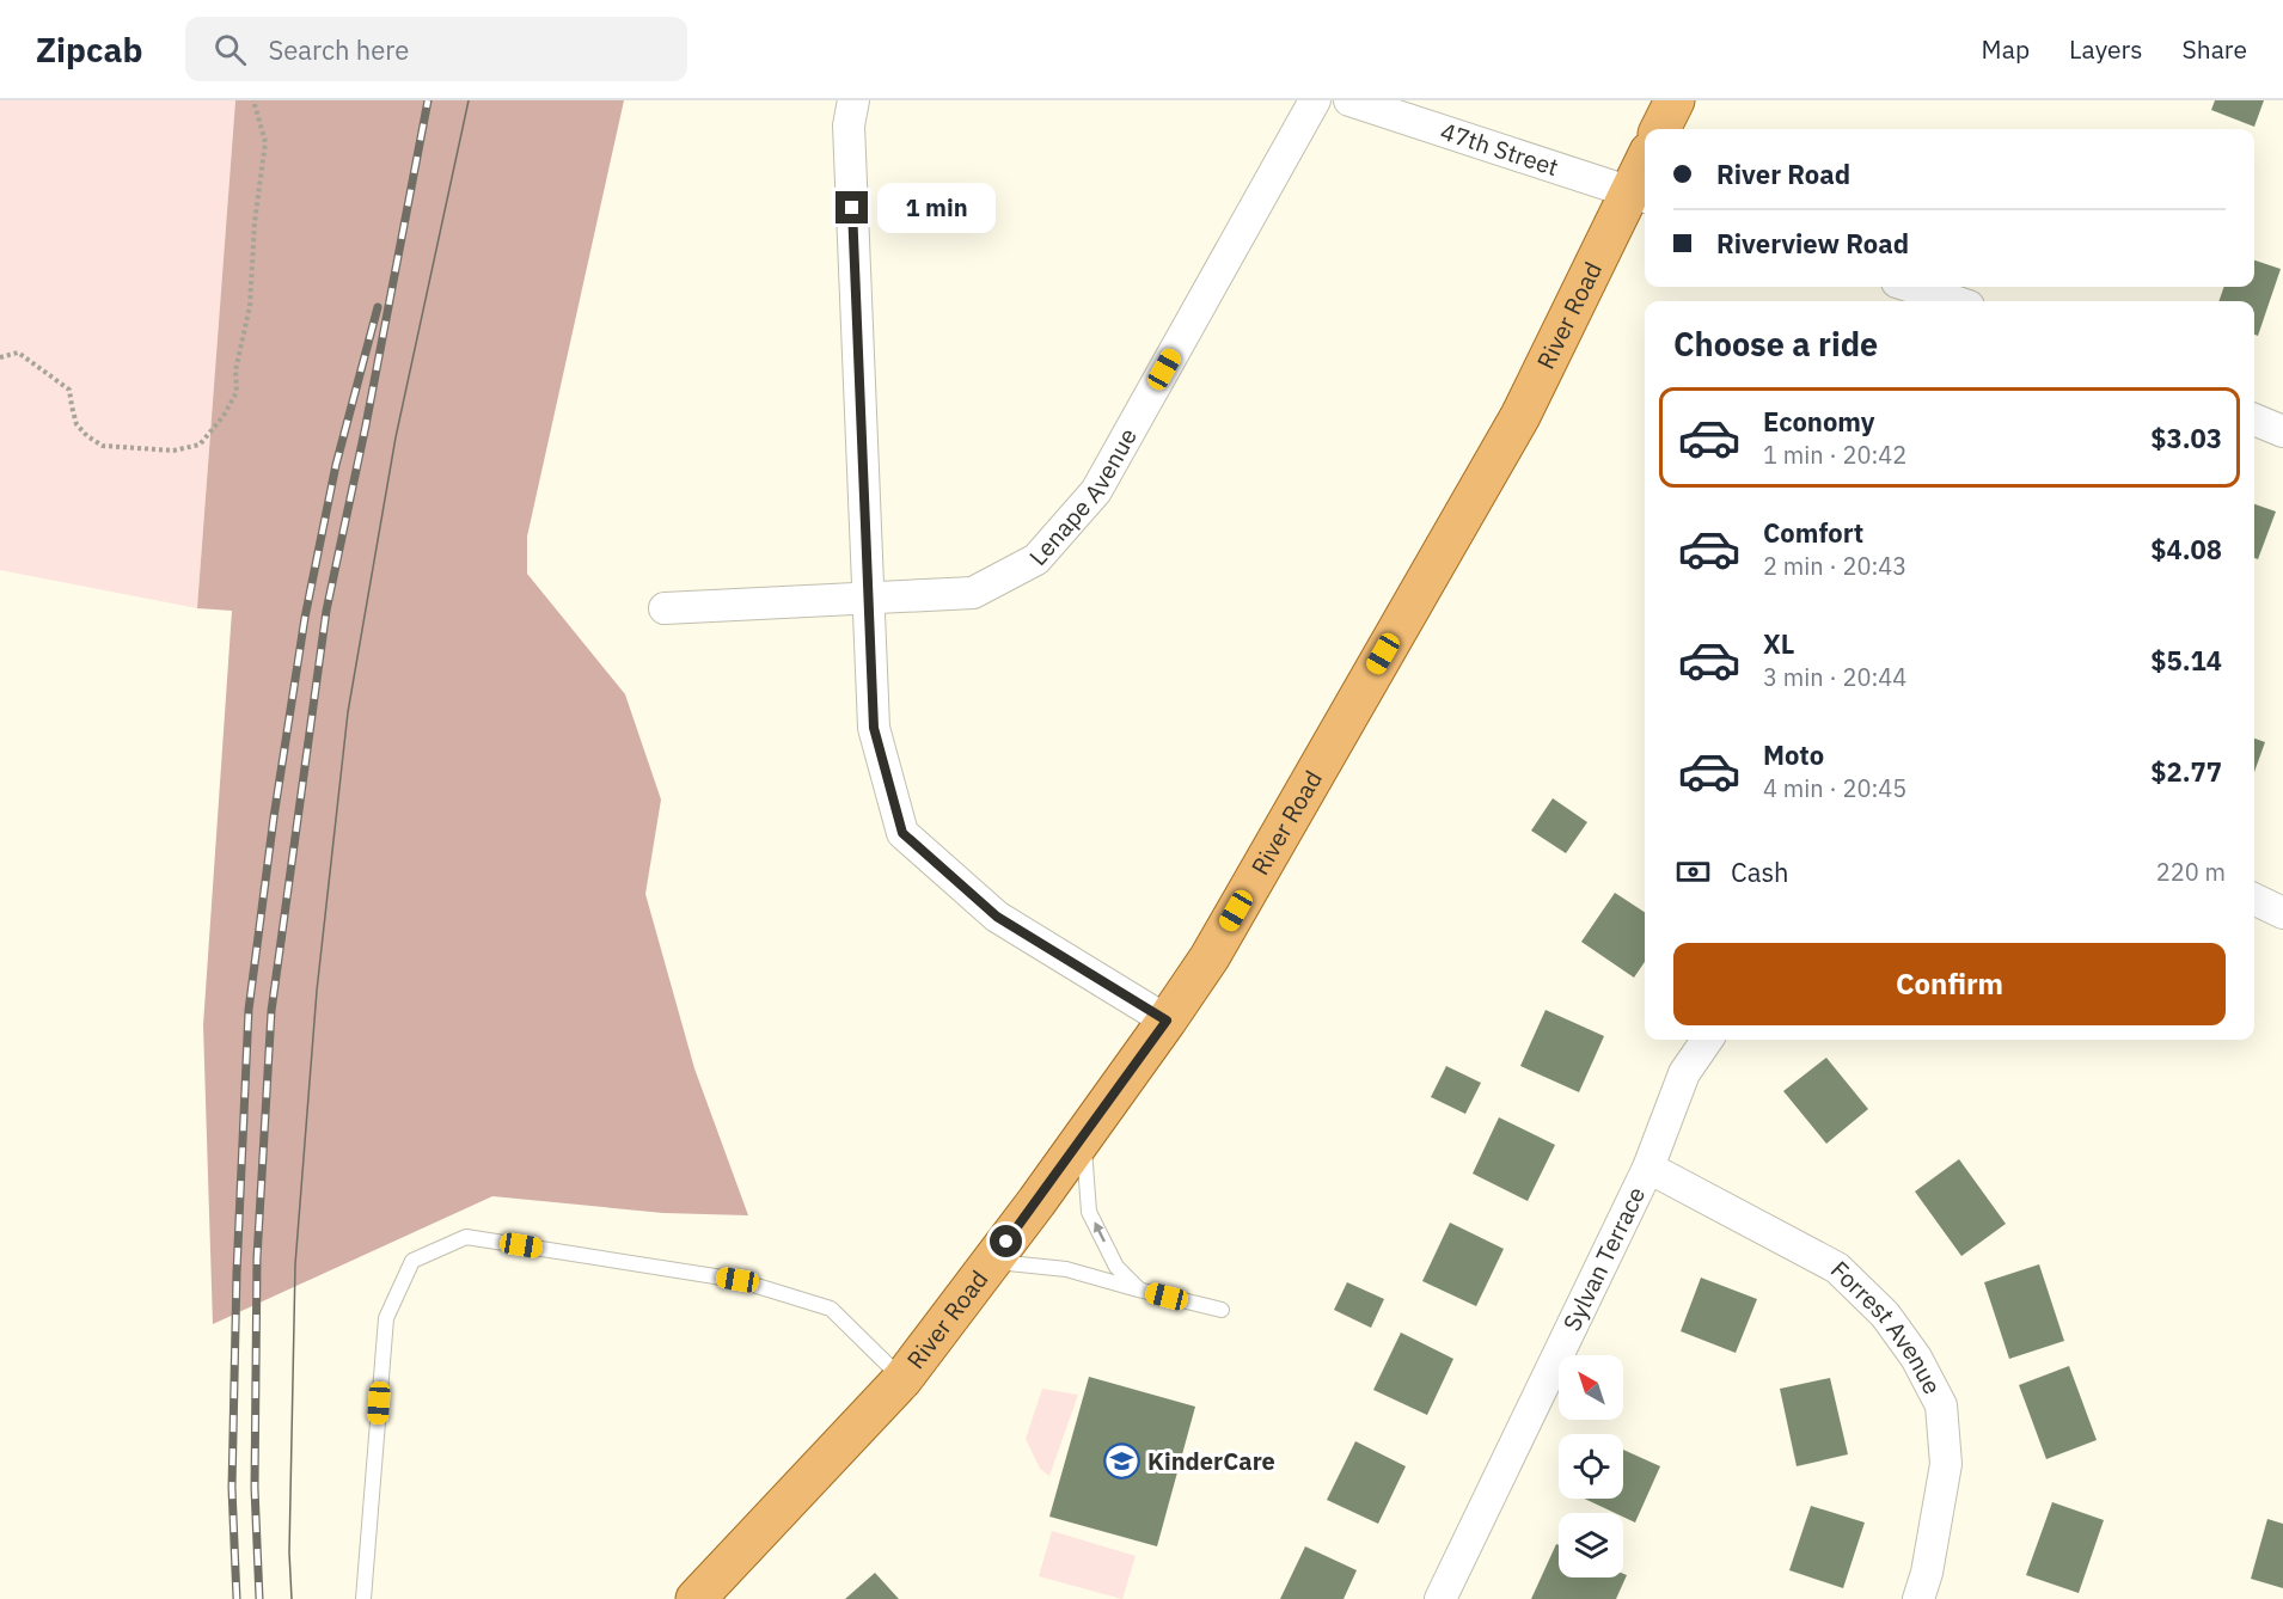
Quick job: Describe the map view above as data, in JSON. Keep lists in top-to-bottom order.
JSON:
{
  "streets": {
    "main road": ["River Road"],
    "street": [
      "47th Street",
      "Lenape Avenue",
      "Sylvan Terrace",
      "Forrest Avenue"
    ]
  },
  "crossings": [
    ["47th Street", "River Road"],
    ["Sylvan Terrace", "Forrest Avenue"]
  ],
  "places": {
    "school or university": ["KinderCare"]
  },
  "north": "top left",
  "page": {
    "header": "Zipcab",
    "search": "Search here",
    "nav": ["Map", "Layers", "Share"],
    "banner": ["River Road", "Riverview Road"],
    "bubble": "1 min",
    "heading": "Choose a ride",
    "list": [
      {
        "name": "Economy",
        "note": "1 min · 20:42",
        "value": "$3.03"
      },
      {
        "name": "Comfort",
        "note": "2 min · 20:43",
        "value": "$4.08"
      },
      {
        "name": "XL",
        "note": "3 min · 20:44",
        "value": "$5.14"
      },
      {
        "name": "Moto",
        "note": "4 min · 20:45",
        "value": "$2.77"
      }
    ],
    "pay": ["Cash", "220 m"],
    "buttons": "Confirm"
  }
}
